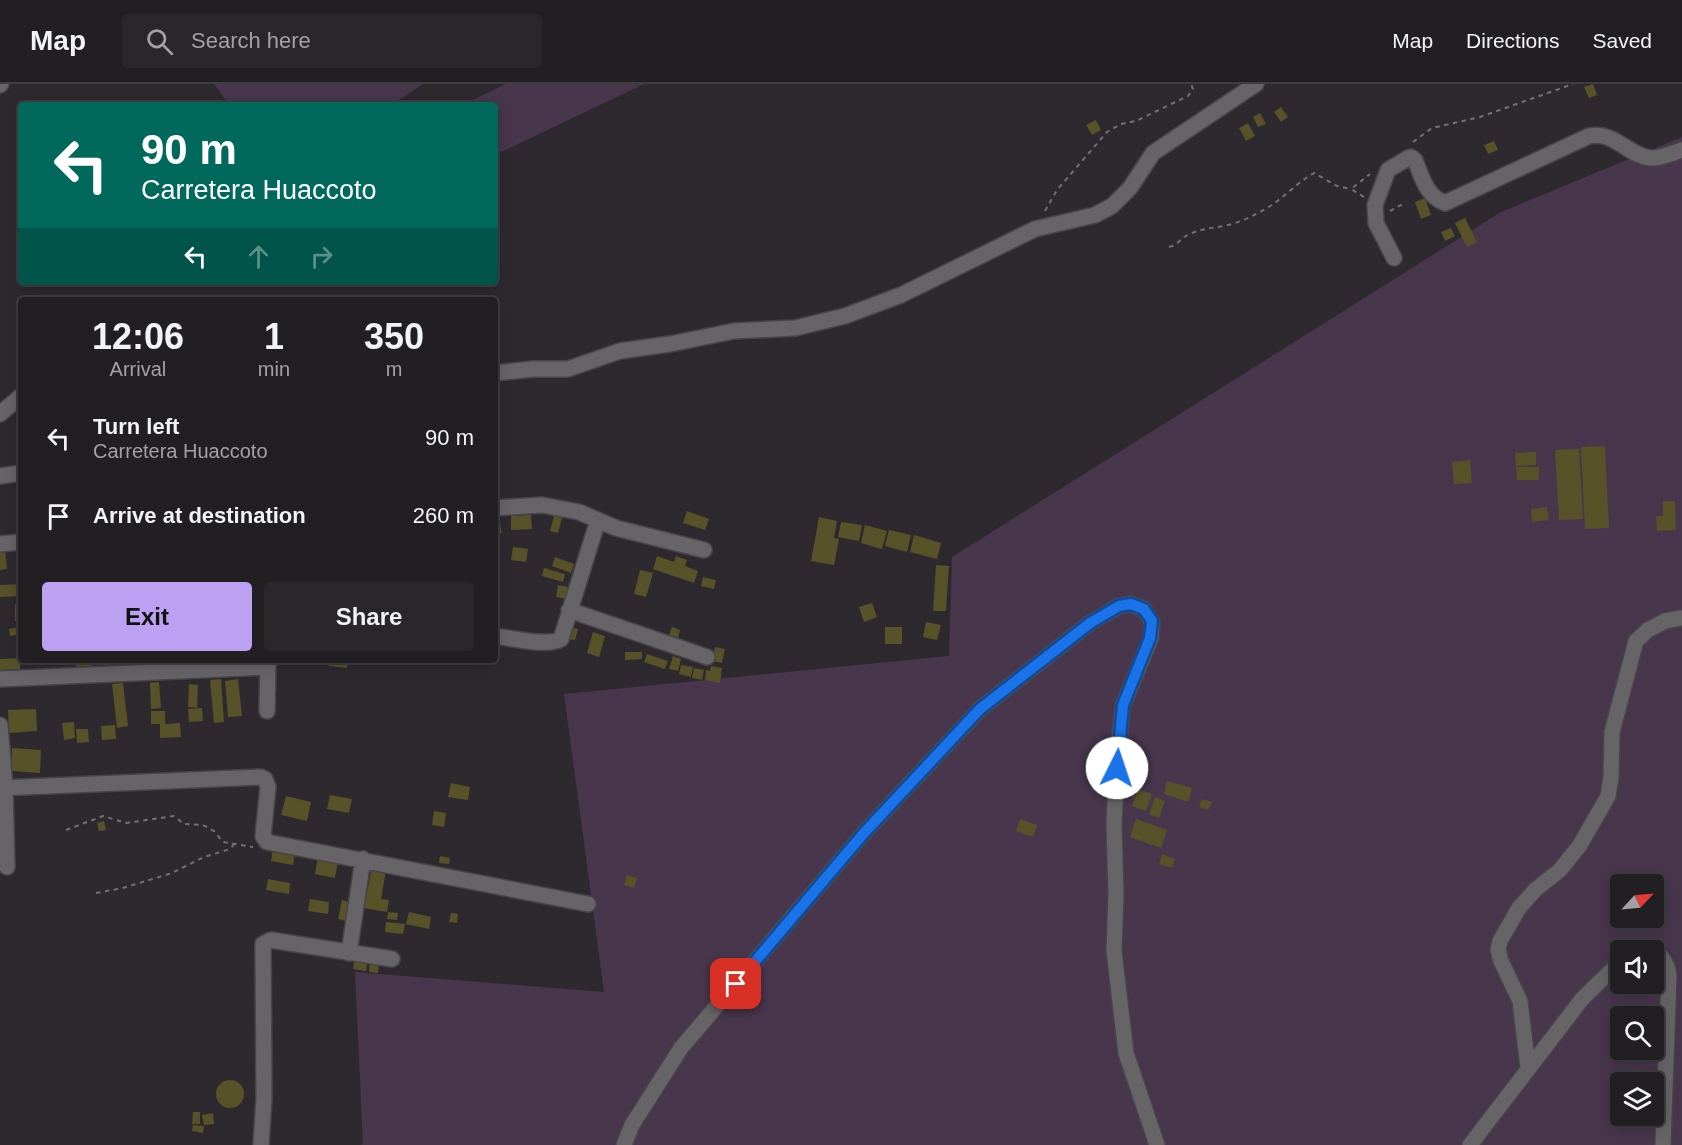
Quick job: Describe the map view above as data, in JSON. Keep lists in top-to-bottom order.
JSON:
{
  "north": "top right",
  "page": {
    "header": "Map",
    "search": "Search here",
    "nav": ["Map", "Directions", "Saved"],
    "turn": ["90 m", "Carretera Huaccoto"],
    "eta": [
      "12:06",
      "Arrival",
      "1",
      "min",
      "350",
      "m"
    ],
    "list": [
      {
        "name": "Turn left",
        "note": "Carretera Huaccoto",
        "value": "90 m"
      },
      {
        "name": "Arrive at destination",
        "value": "260 m"
      }
    ],
    "buttons": ["Exit", "Share"]
  }
}
